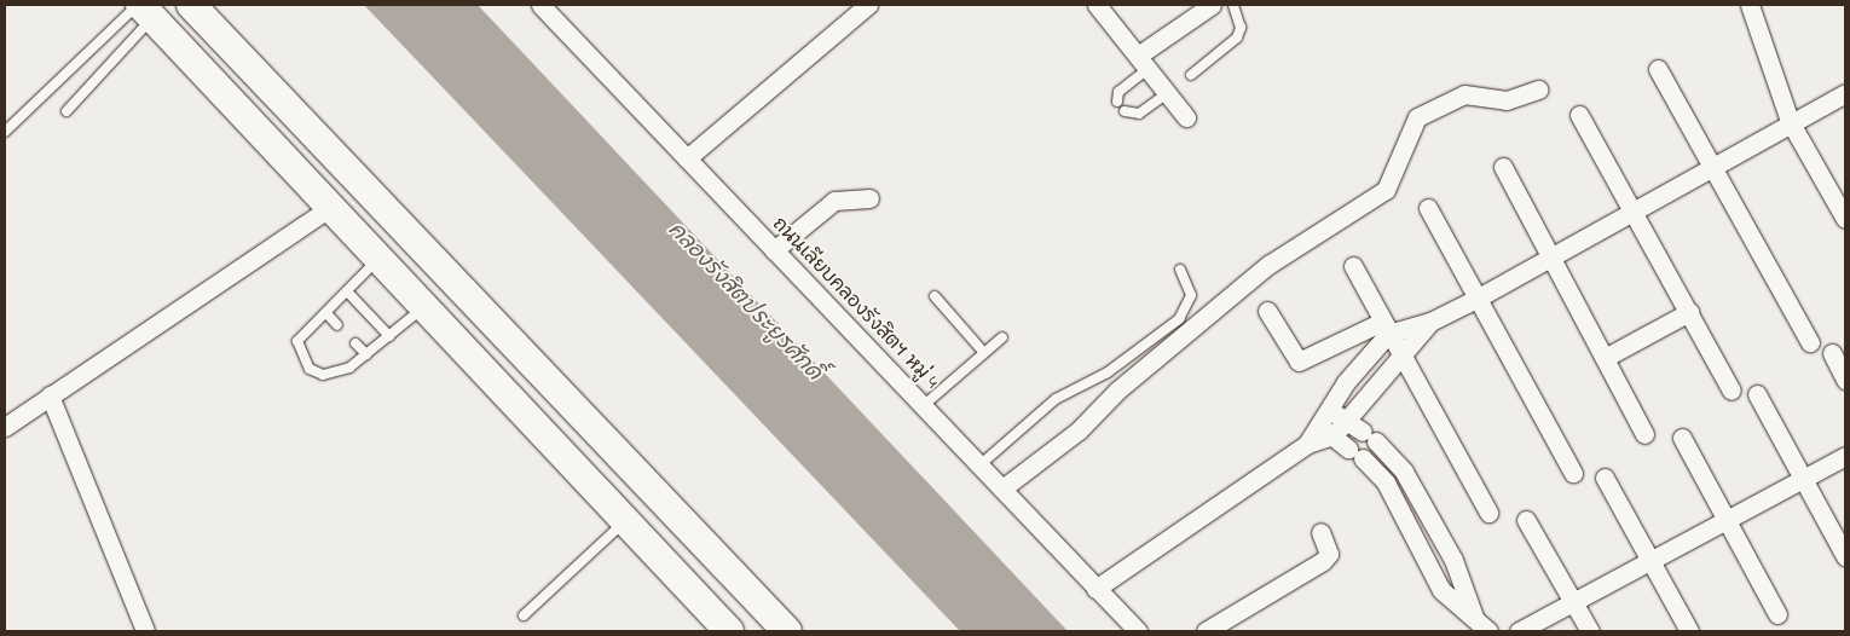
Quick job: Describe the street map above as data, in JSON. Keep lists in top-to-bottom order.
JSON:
{
  "streets": {
    "street": ["ถนนเลียบคลองรังสิตฯ หมู่ 4"]
  },
  "water": ["คลองรังสิตประยูรศักดิ์"]
}
